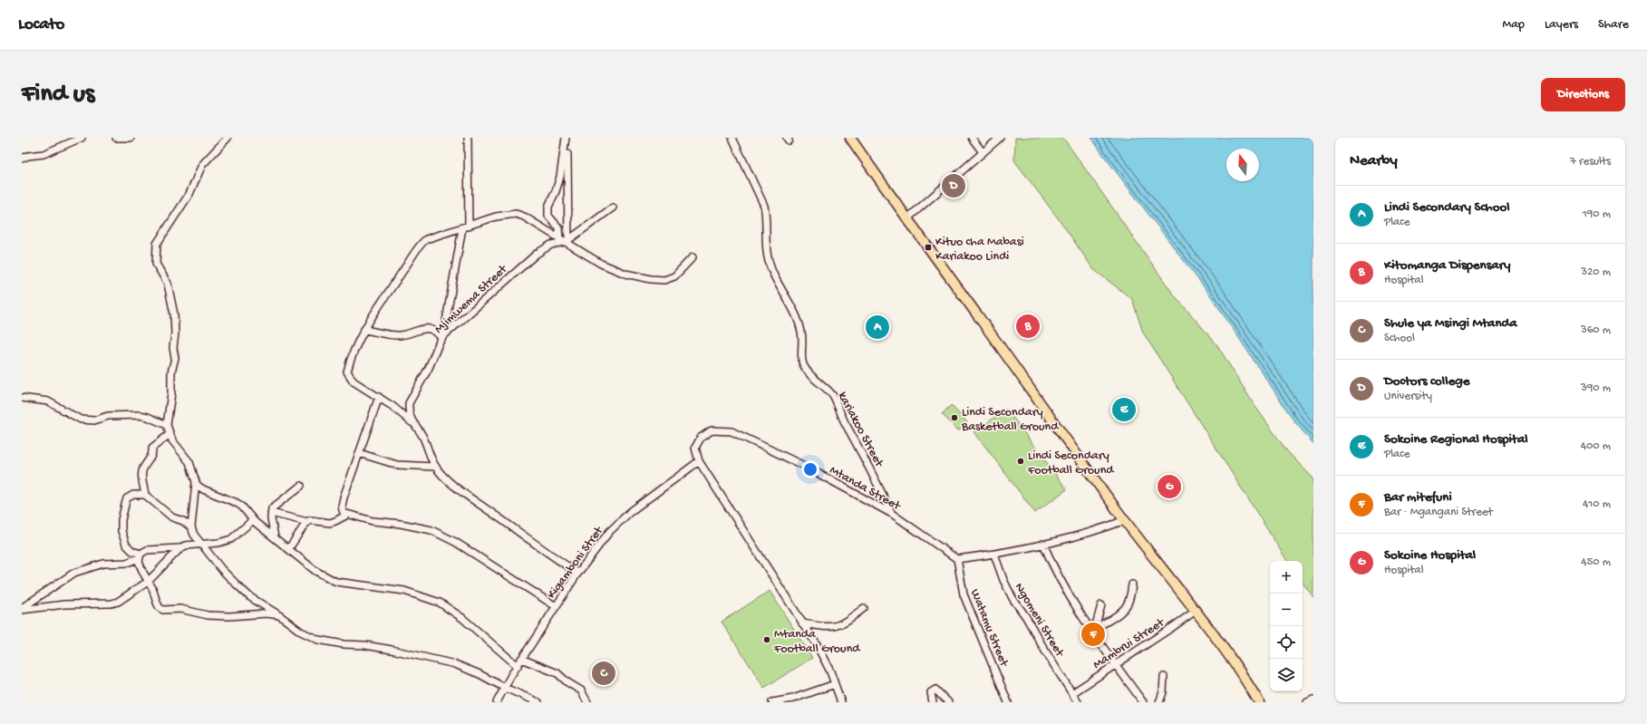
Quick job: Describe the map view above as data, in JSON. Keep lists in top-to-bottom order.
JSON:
{
  "streets": {
    "street": [
      "Mjimwema Street",
      "kariakoo Street",
      "Mtanda Street",
      "Kigamboni Stret",
      "Ngomeni Street",
      "Watamu Street",
      "Mambrui Street"
    ]
  },
  "crossings": [
    ["kariakoo Street", "Mtanda Street"],
    ["Mtanda Street", "Kigamboni Stret"],
    ["Mtanda Street", "Watamu Street"],
    ["Ngomeni Street", "Mambrui Street"]
  ],
  "places": {
    "transit": ["Kituo cha Mabasi Kariakoo Lindi"],
    "other": ["Lindi Secondary Basketball Ground", "Lindi Secondary Football Ground", "Mtanda Football Ground"]
  },
  "north": "top",
  "page": {
    "header": "Locato",
    "nav": ["Map", "Layers", "Share"],
    "buttons": "Directions",
    "title": "Find us",
    "heading": ["Nearby", "7 results"],
    "pins": [
      "D",
      "B",
      "A",
      "E",
      "G",
      "F",
      "C"
    ],
    "list": [
      {
        "mark": "A",
        "name": "Lindi Secondary School",
        "note": "Place",
        "value": "190 m"
      },
      {
        "mark": "B",
        "name": "Kitomanga Dispensary",
        "note": "Hospital",
        "value": "320 m"
      },
      {
        "mark": "C",
        "name": "Shule ya Msingi Mtanda",
        "note": "School",
        "value": "360 m"
      },
      {
        "mark": "D",
        "name": "Doctors college",
        "note": "University",
        "value": "390 m"
      },
      {
        "mark": "E",
        "name": "Sokoine Regional Hospital",
        "note": "Place",
        "value": "400 m"
      },
      {
        "mark": "F",
        "name": "Bar mitefuni",
        "note": "Bar · Mgangani Street",
        "value": "410 m"
      },
      {
        "mark": "G",
        "name": "Sokoine Hospital",
        "note": "Hospital",
        "value": "450 m"
      }
    ],
    "map_buttons": ["+", "−"]
  }
}
